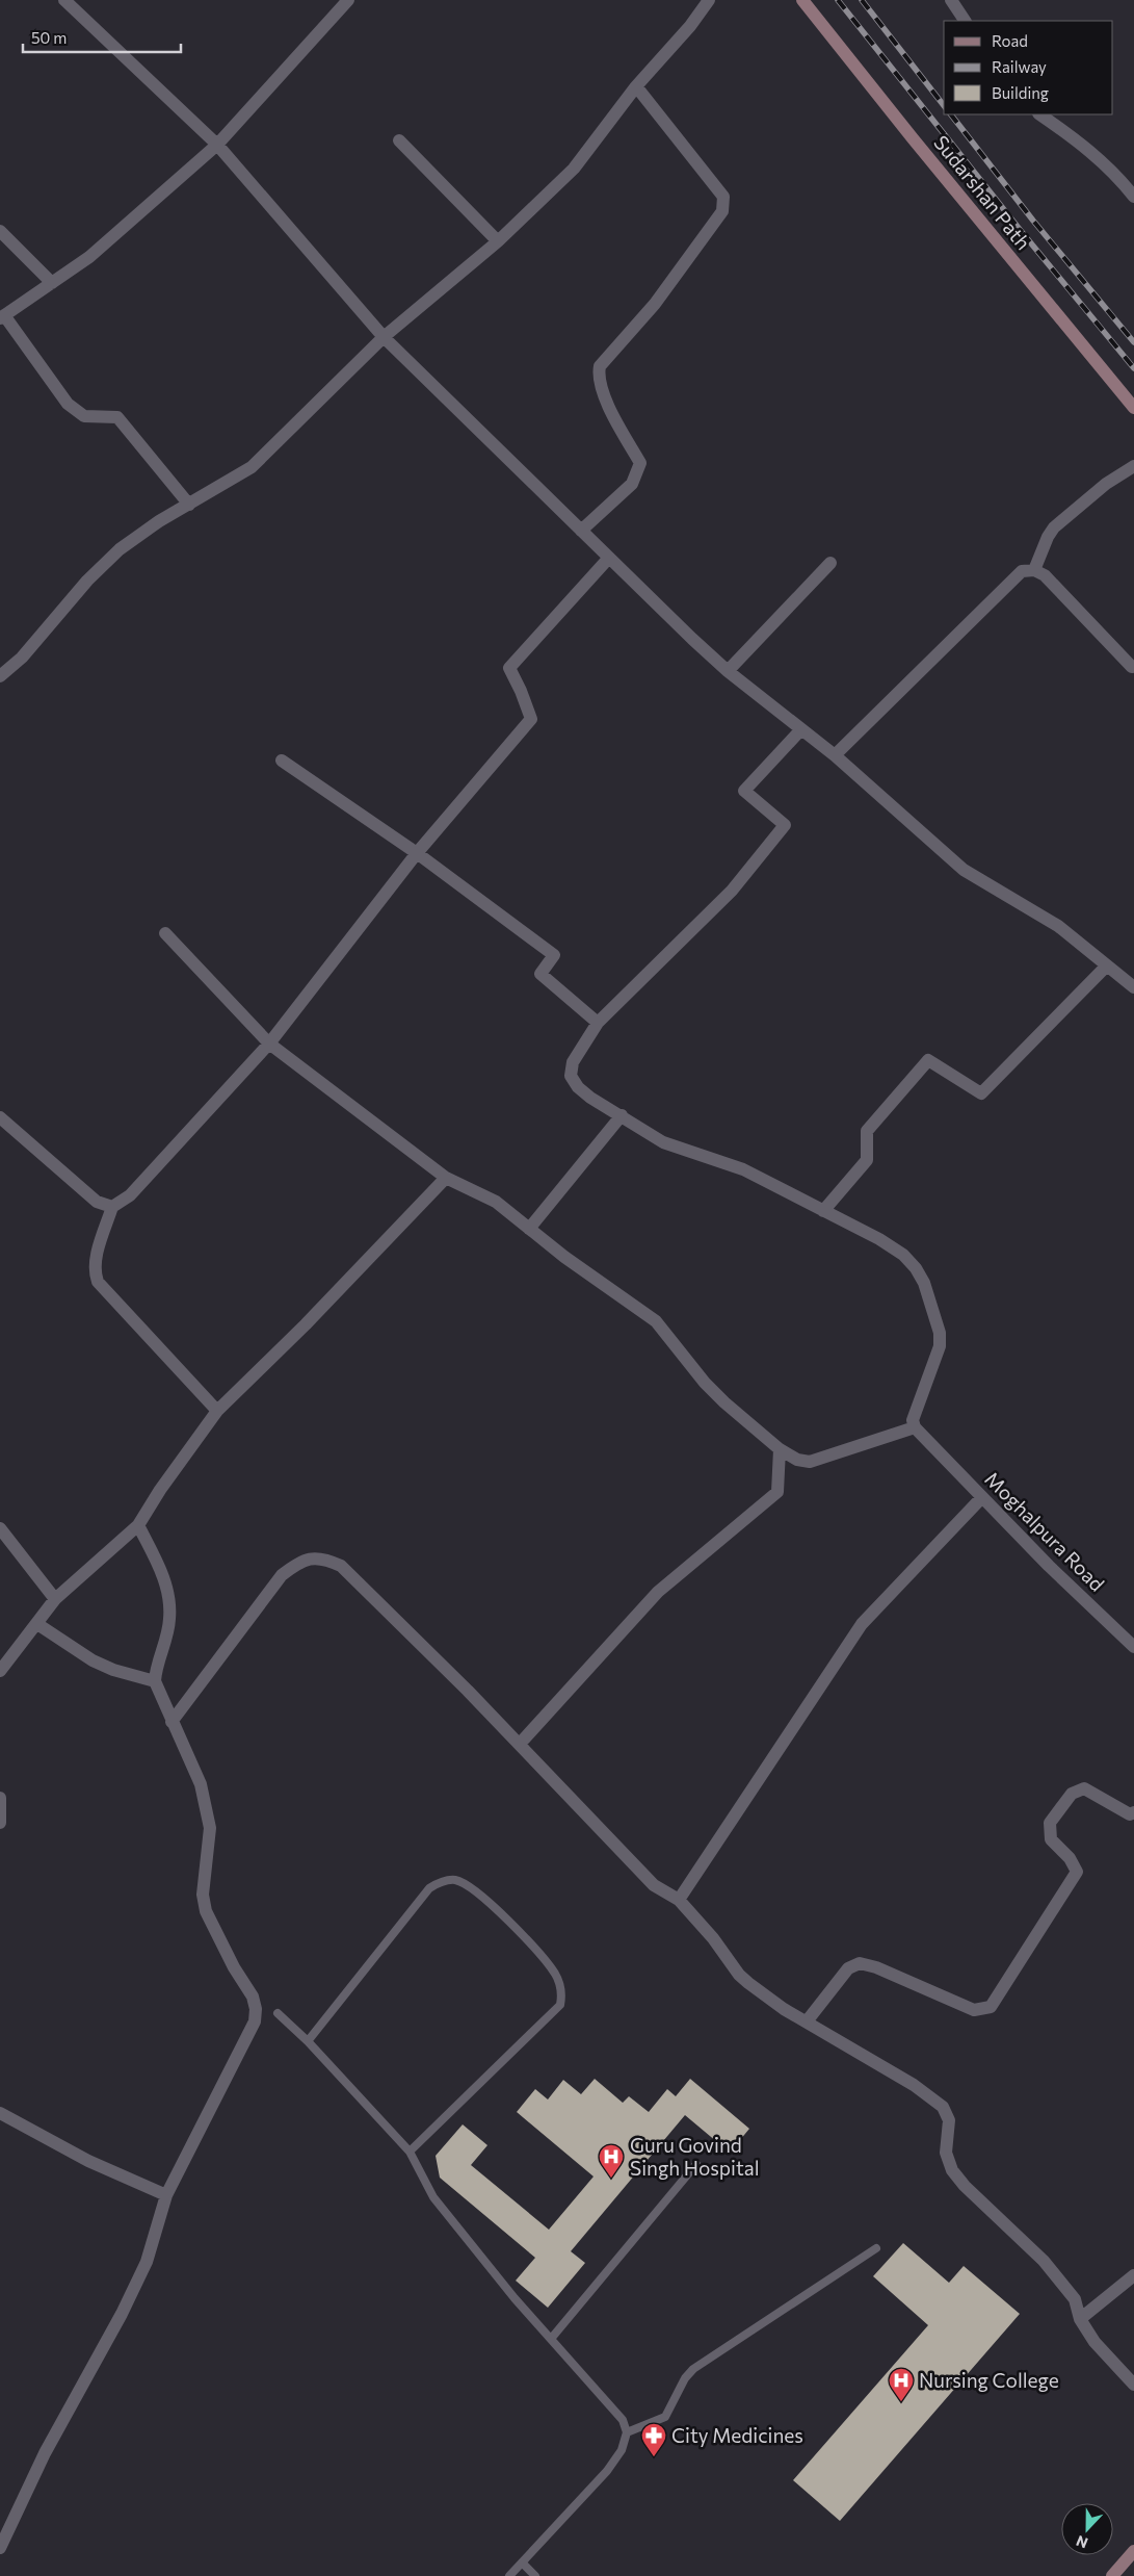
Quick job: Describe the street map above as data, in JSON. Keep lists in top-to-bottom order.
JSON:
{
  "streets": {
    "main road": ["Sudarshan Path"],
    "street": ["Moghalpura Road"]
  },
  "places": {
    "hospital": ["Guru Govind Singh Hospital", "Nursing College"],
    "pharmacy": ["City Medicines"]
  },
  "legend": ["Road", "Railway", "Building"],
  "scale_bar": "50 m",
  "north": "bottom"
}
